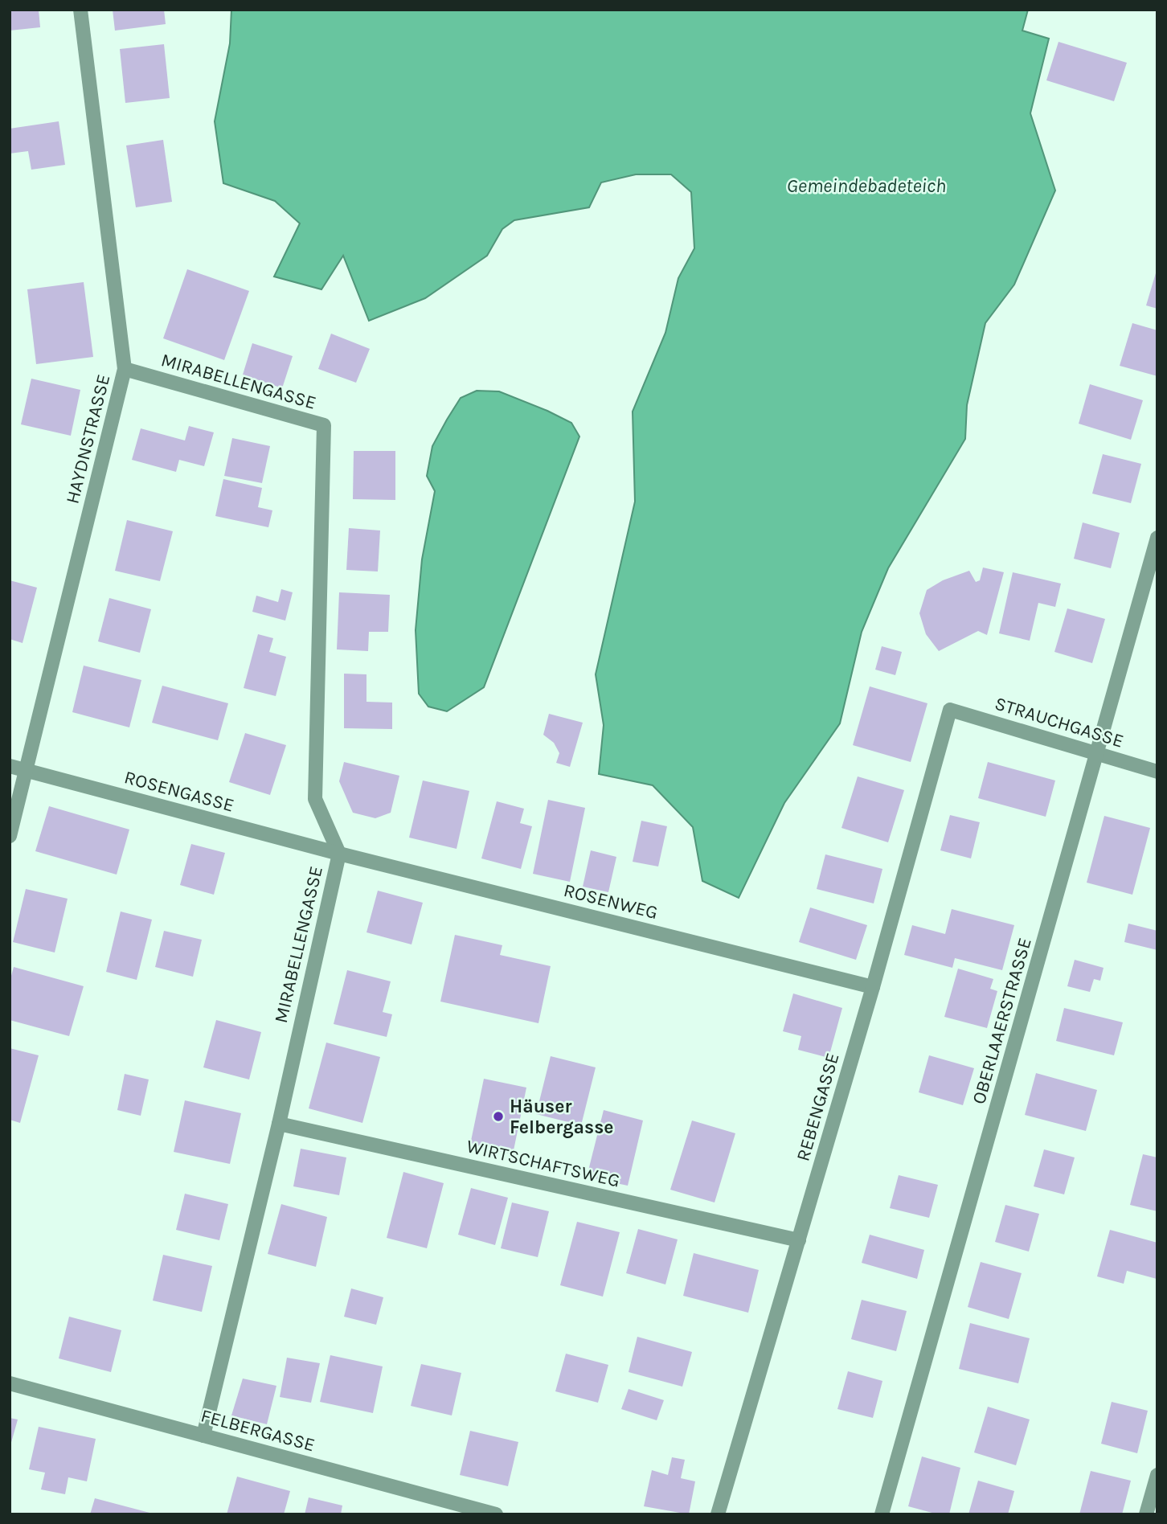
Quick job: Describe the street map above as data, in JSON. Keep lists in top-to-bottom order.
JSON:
{
  "streets": {
    "street": [
      "MIRABELLENGASSE",
      "HAYDNSTRASSE",
      "STRAUCHGASSE",
      "ROSENGASSE",
      "ROSENWEG",
      "OBERLAAERSTRASSE",
      "REBENGASSE",
      "WIRTSCHAFTSWEG",
      "FELBERGASSE"
    ]
  },
  "crossings": [
    ["MIRABELLENGASSE", "HAYDNSTRASSE"],
    ["MIRABELLENGASSE", "ROSENGASSE"],
    ["MIRABELLENGASSE", "ROSENWEG"],
    ["MIRABELLENGASSE", "WIRTSCHAFTSWEG"],
    ["MIRABELLENGASSE", "FELBERGASSE"],
    ["HAYDNSTRASSE", "ROSENGASSE"],
    ["STRAUCHGASSE", "OBERLAAERSTRASSE"],
    ["STRAUCHGASSE", "REBENGASSE"],
    ["ROSENGASSE", "ROSENWEG"],
    ["ROSENWEG", "REBENGASSE"],
    ["REBENGASSE", "WIRTSCHAFTSWEG"]
  ],
  "water": ["Gemeindebadeteich"],
  "places": ["Häuser Felbergasse"]
}
